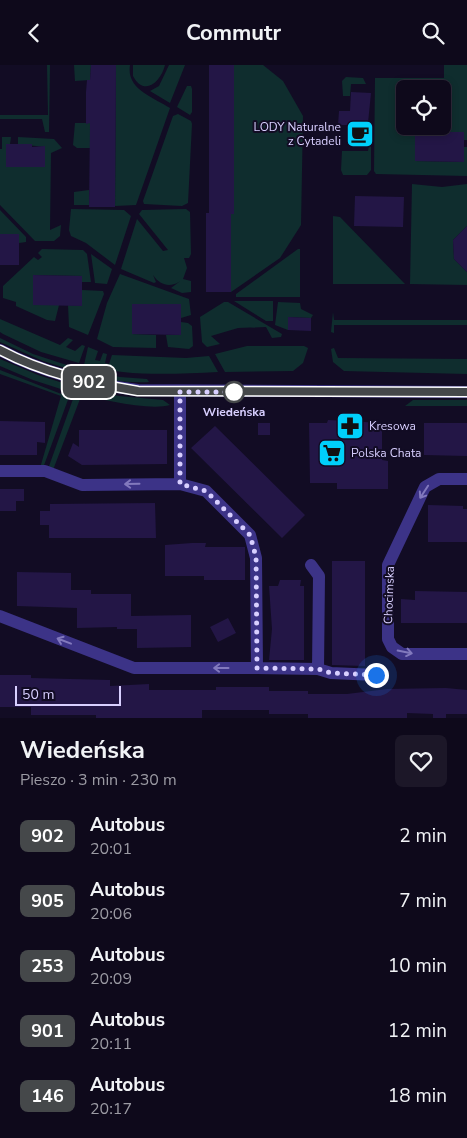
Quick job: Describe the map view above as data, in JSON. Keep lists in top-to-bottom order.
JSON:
{
  "streets": {
    "street": ["Chocimska"]
  },
  "places": {
    "cafe": ["LODY Naturalne z Cytadeli"],
    "other": ["Wiedeńska"],
    "pharmacy": ["Kresowa"],
    "supermarket": ["Polska Chata"]
  },
  "lines": ["bus line 902"],
  "scale_bar": "50 m",
  "page": {
    "header": "Commutr",
    "on_map": "902",
    "scale": "50 m",
    "heading": ["Wiedeńska", "Pieszo · 3 min · 230 m"],
    "list": [
      {
        "mark": "902",
        "name": "Autobus",
        "note": "20:01",
        "value": "2 min"
      },
      {
        "mark": "905",
        "name": "Autobus",
        "note": "20:06",
        "value": "7 min"
      },
      {
        "mark": "253",
        "name": "Autobus",
        "note": "20:09",
        "value": "10 min"
      },
      {
        "mark": "901",
        "name": "Autobus",
        "note": "20:11",
        "value": "12 min"
      },
      {
        "mark": "146",
        "name": "Autobus",
        "note": "20:17",
        "value": "18 min"
      }
    ]
  }
}
